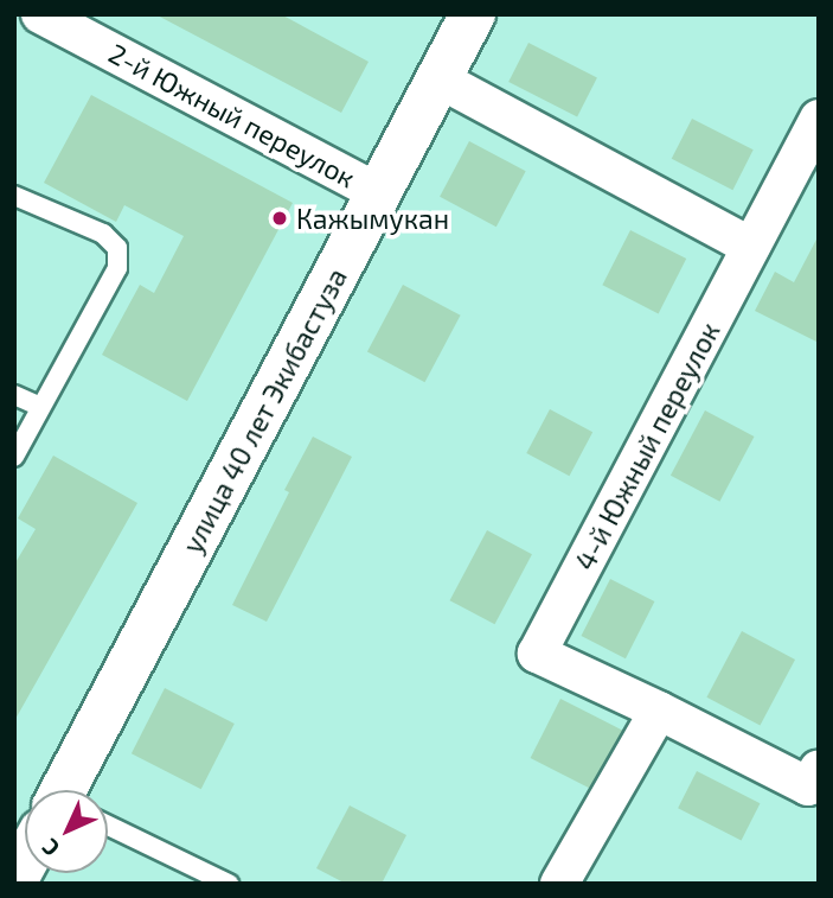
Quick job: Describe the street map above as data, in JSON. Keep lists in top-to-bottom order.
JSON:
{
  "streets": {
    "street": ["2-й Южный переулок", "улица 40 лет Экибастуза", "4-й Южный переулок"]
  },
  "crossings": [
    ["2-й Южный переулок", "улица 40 лет Экибастуза"]
  ],
  "places": ["Кажымукан"],
  "north": "bottom left"
}
